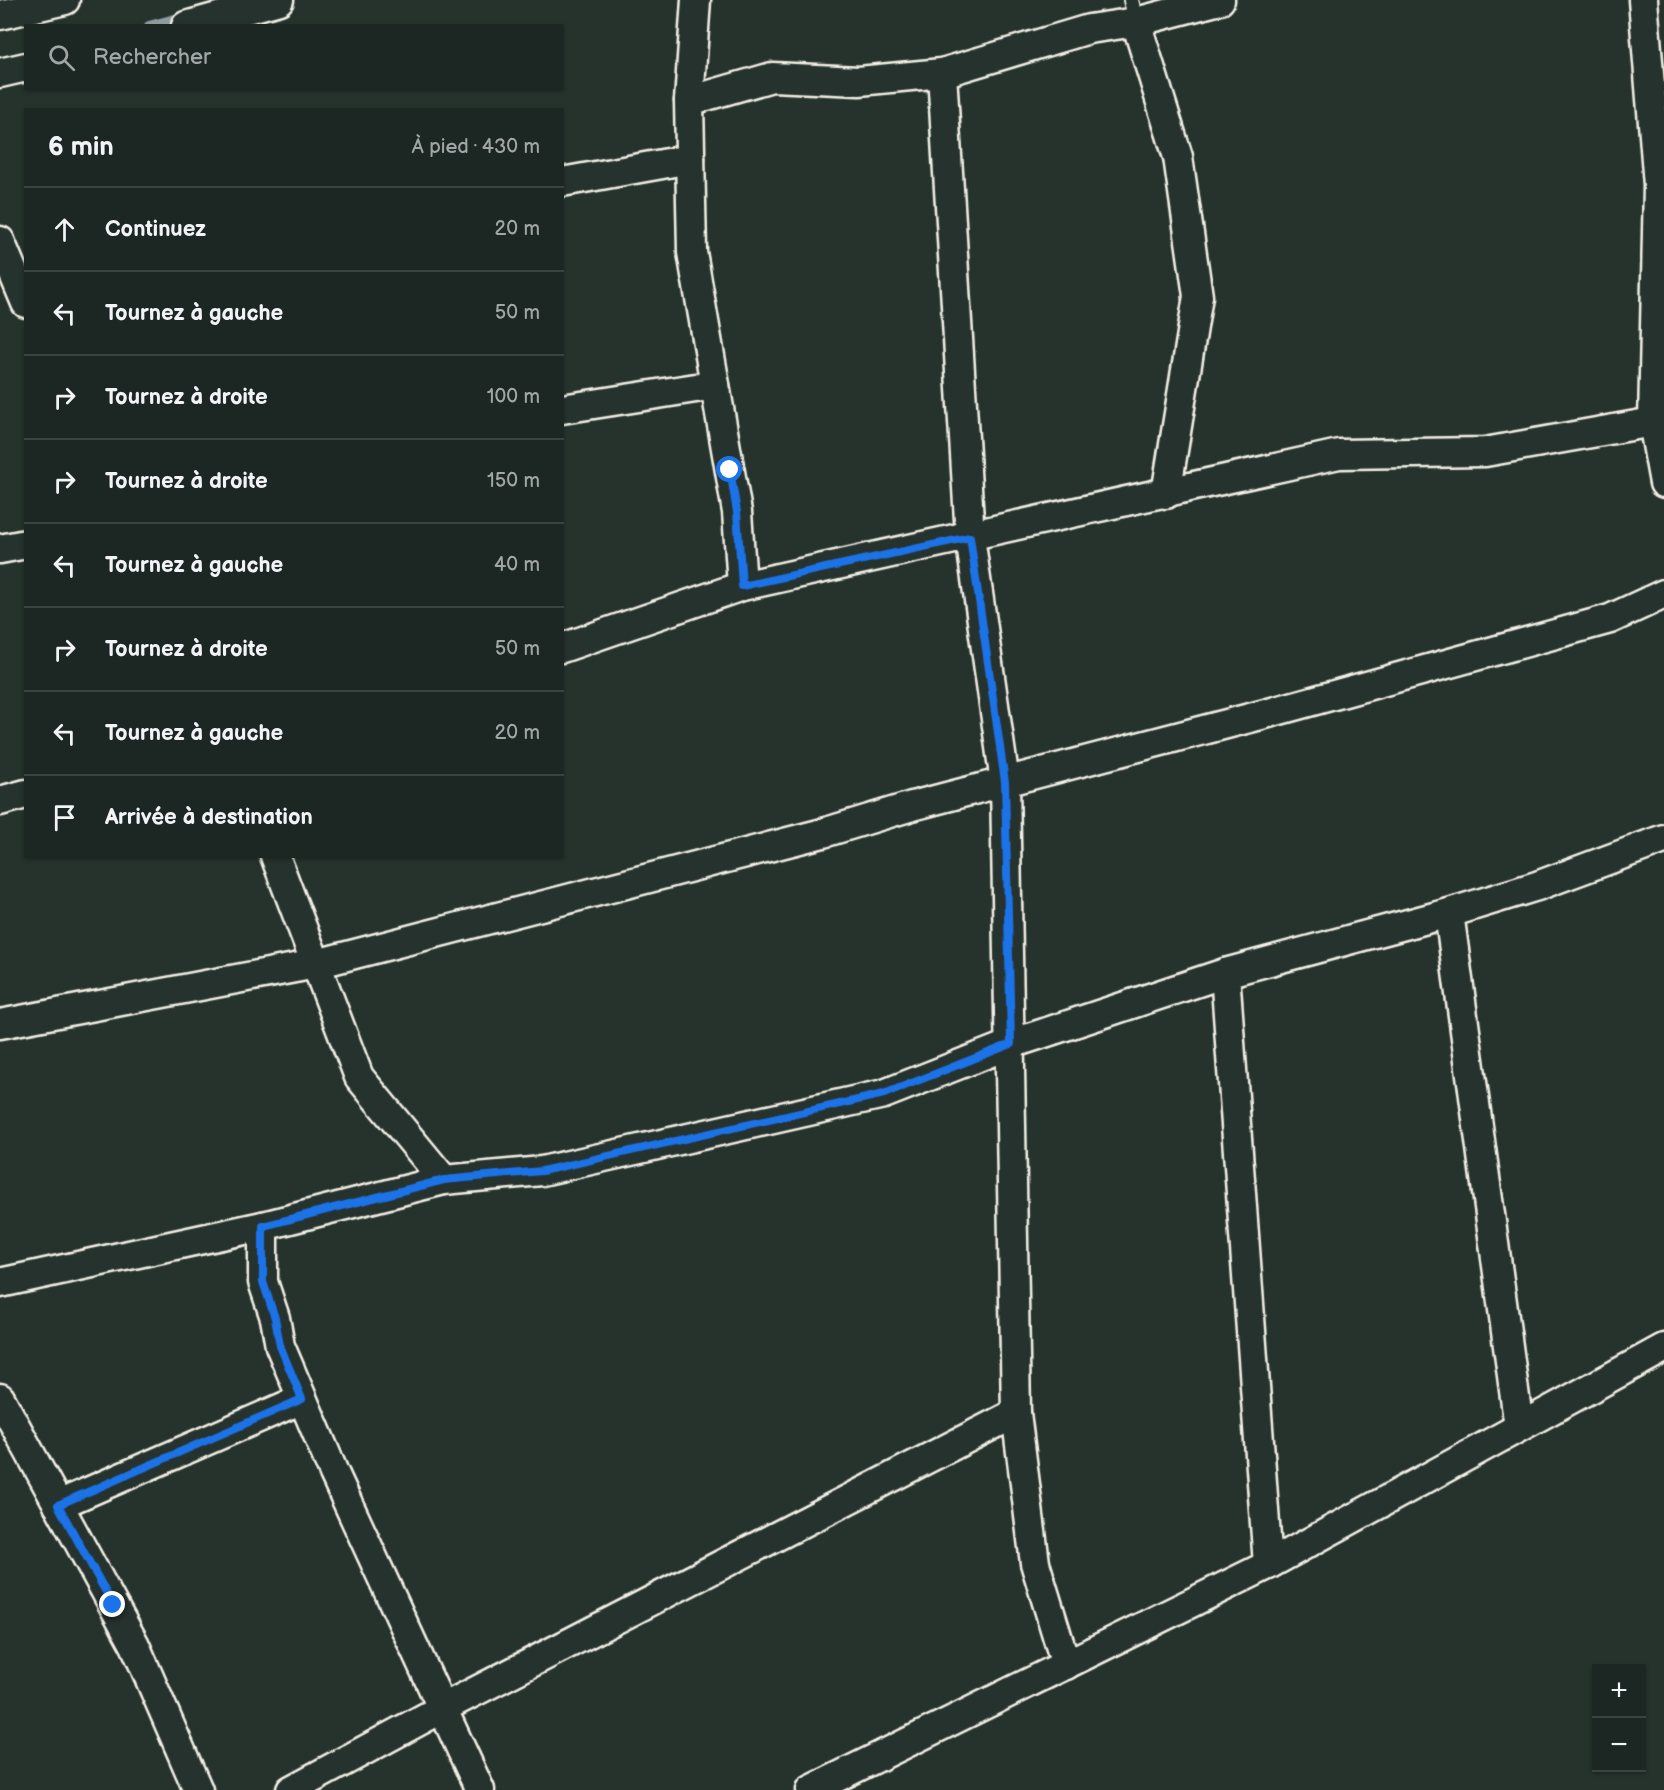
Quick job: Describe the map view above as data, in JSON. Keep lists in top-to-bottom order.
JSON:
{
  "page": {
    "search": "Rechercher",
    "heading": ["6 min", "À pied · 430 m"],
    "list": [
      ["Continuez", "20 m"],
      ["Tournez à gauche", "50 m"],
      ["Tournez à droite", "100 m"],
      ["Tournez à droite", "150 m"],
      ["Tournez à gauche", "40 m"],
      ["Tournez à droite", "50 m"],
      ["Tournez à gauche", "20 m"],
      "Arrivée à destination"
    ],
    "map_buttons": ["+", "−"]
  }
}
